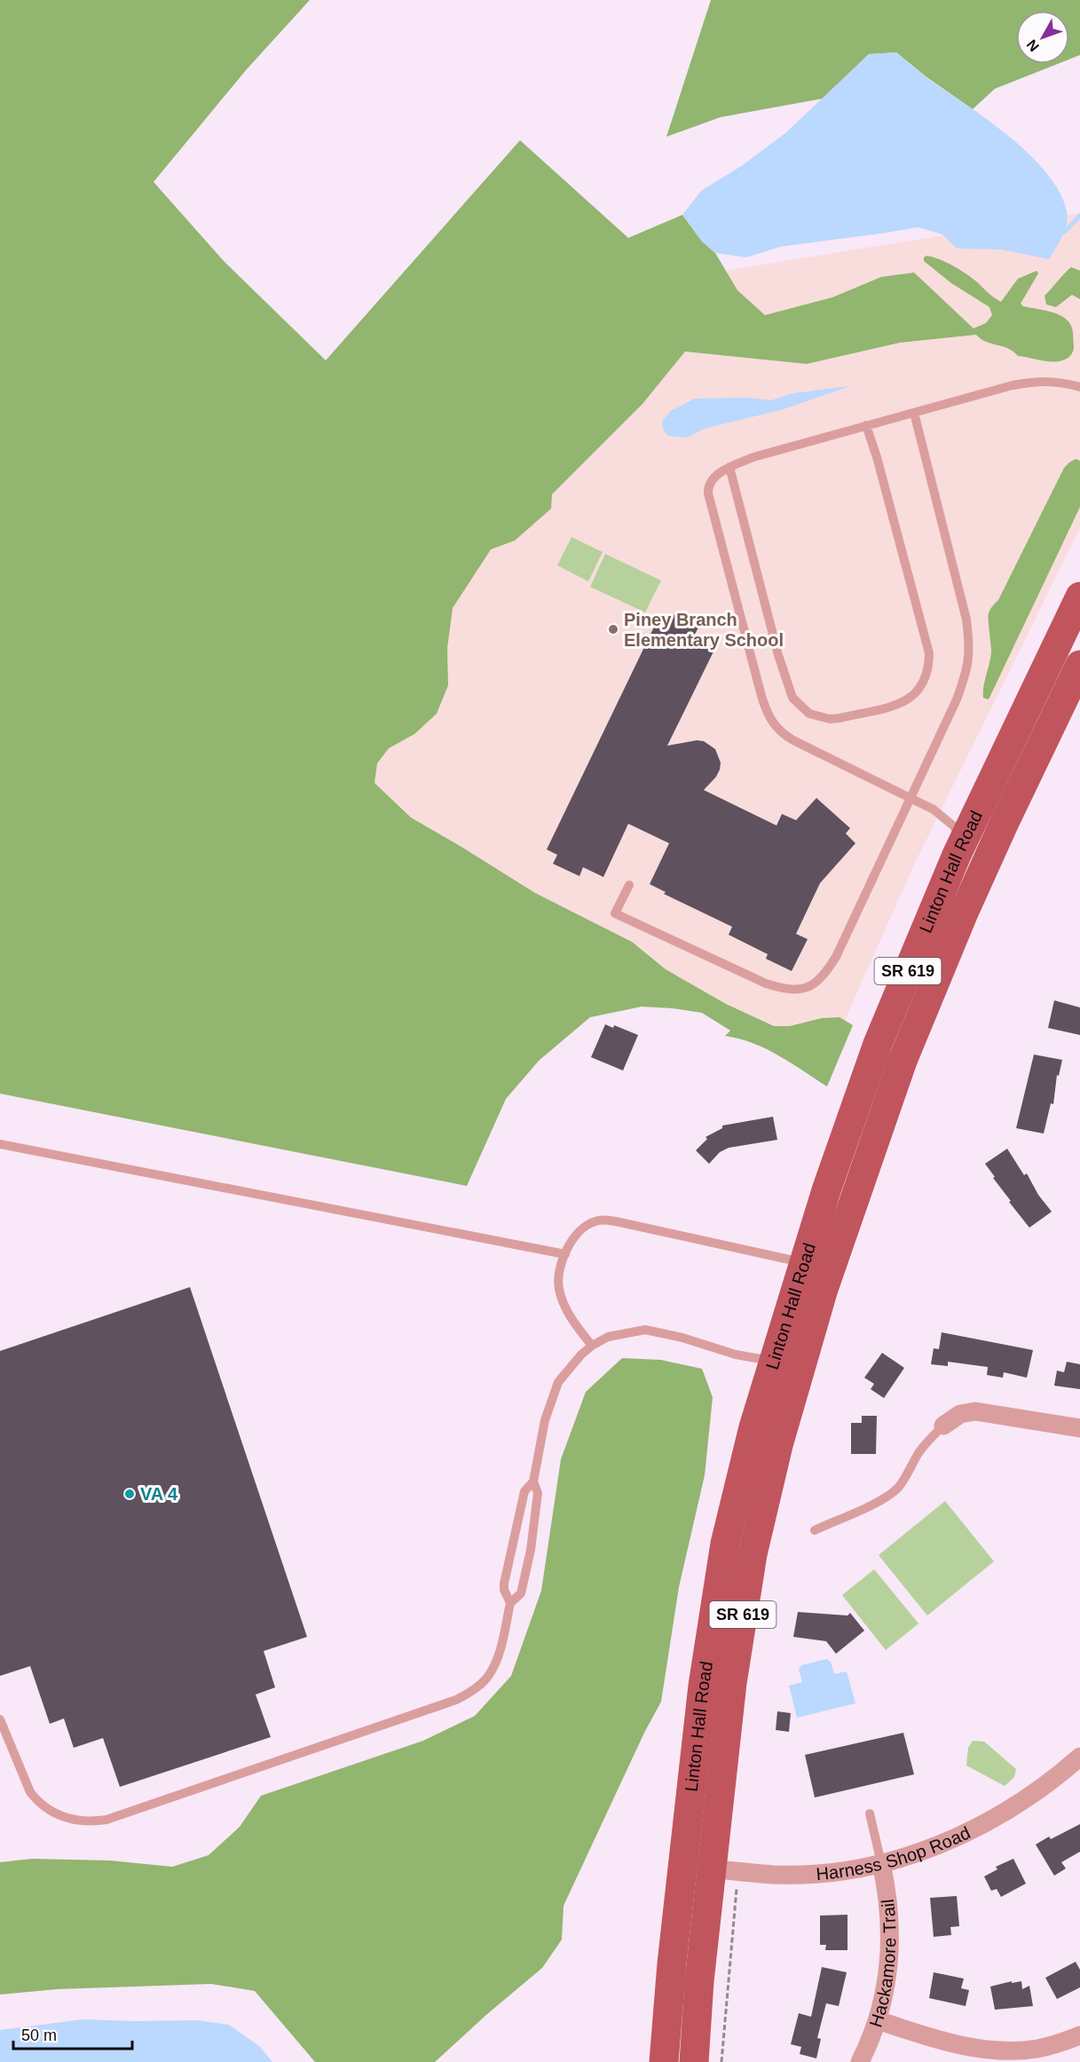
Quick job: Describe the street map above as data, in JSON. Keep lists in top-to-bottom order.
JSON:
{
  "streets": {
    "main road": ["Linton Hall Road", "SR 619"],
    "street": ["Harness Shop Road", "Hackamore Trail"]
  },
  "crossings": [
    ["Linton Hall Road", "Harness Shop Road"],
    ["Harness Shop Road", "Hackamore Trail"]
  ],
  "places": ["Piney Branch Elementary School", "VA 4"],
  "scale_bar": "50 m",
  "north": "bottom left"
}
